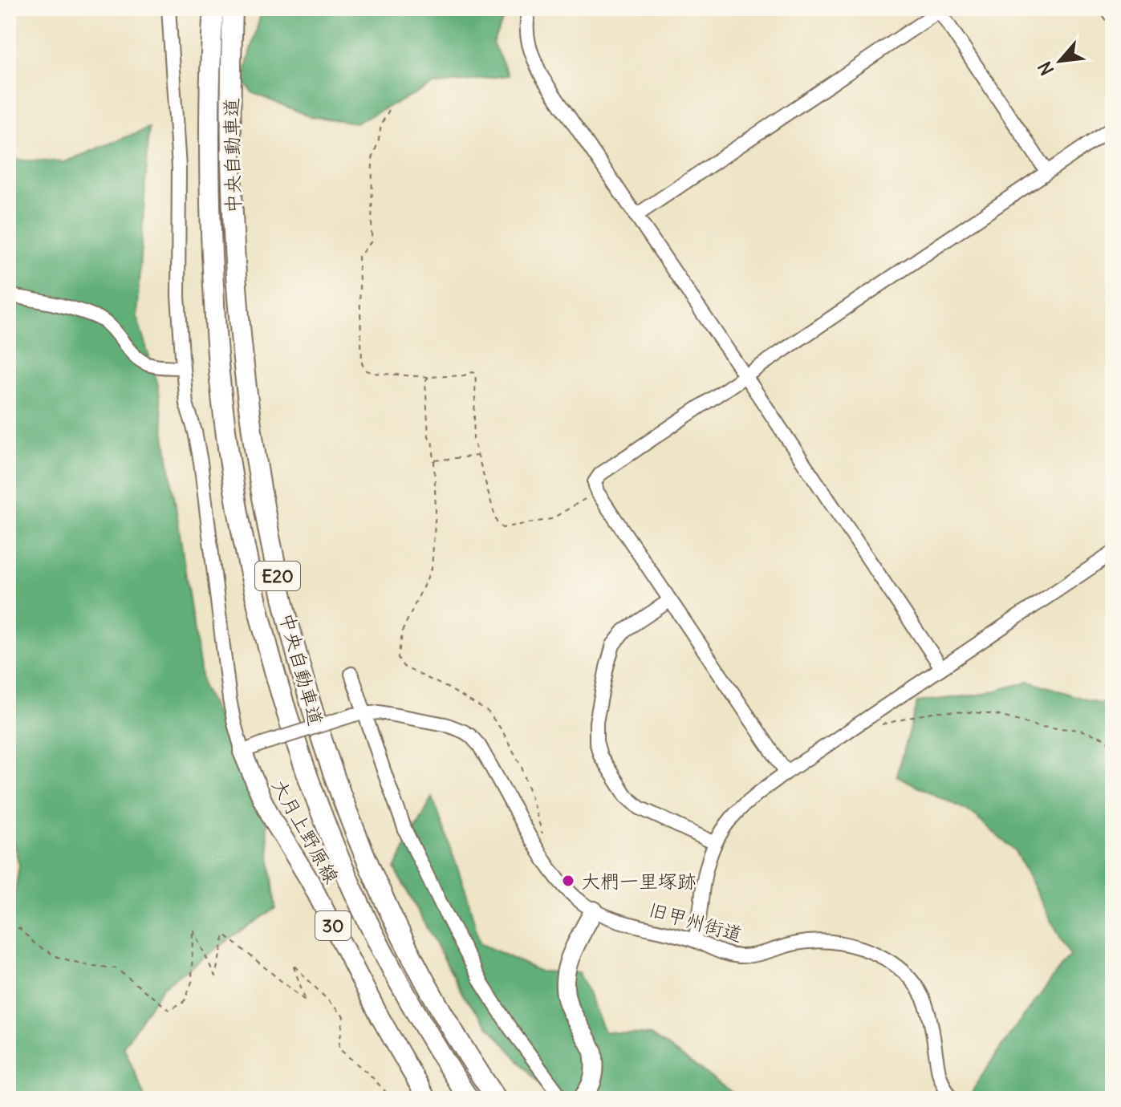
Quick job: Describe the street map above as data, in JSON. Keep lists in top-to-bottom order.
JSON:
{
  "streets": {
    "highway": ["中央自動車道", "E20"],
    "main road": ["大月上野原線", "30"],
    "street": ["旧甲州街道"]
  },
  "crossings": [
    ["大月上野原線", "旧甲州街道"]
  ],
  "places": ["大椚一里塚跡"],
  "north": "bottom left"
}
